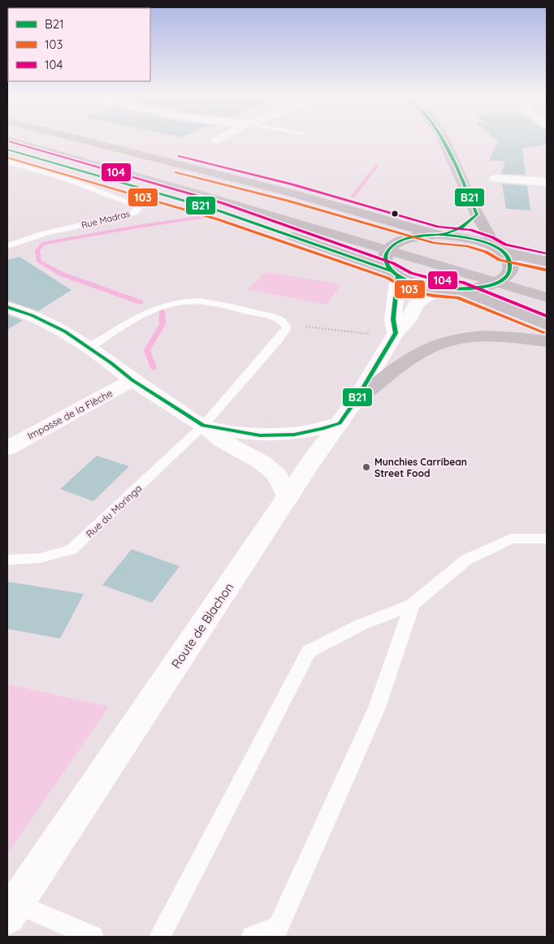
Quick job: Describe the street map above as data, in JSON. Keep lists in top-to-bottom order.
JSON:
{
  "streets": {
    "street": ["Impasse de la Flèche", "Route de Blachon"],
    "lane": ["Rue Madras", "Rue du Moringa"]
  },
  "places": ["Munchies Carribean Street Food"],
  "lines": ["transit line B21", "transit line 104", "transit line 103"],
  "legend": ["B21", "103", "104"]
}
